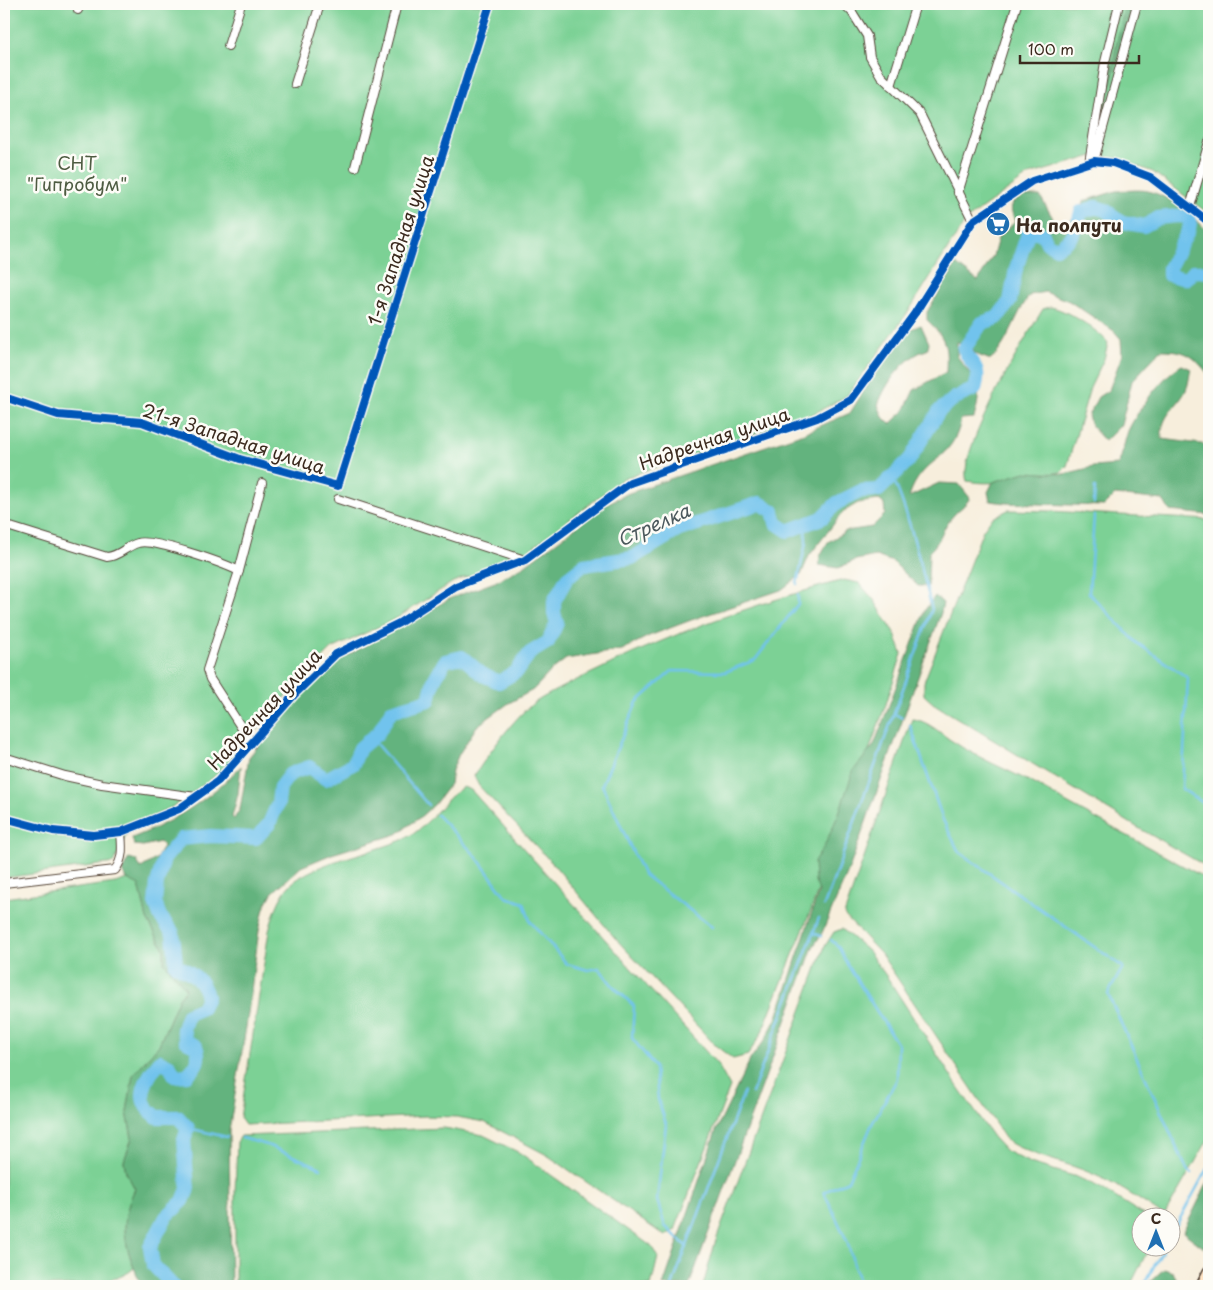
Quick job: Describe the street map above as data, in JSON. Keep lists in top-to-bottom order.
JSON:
{
  "streets": {
    "street": ["1-я Западная улица", "21-я Западная улица", "Надречная улица"]
  },
  "crossings": [
    ["1-я Западная улица", "21-я Западная улица"]
  ],
  "water": ["Стрелка"],
  "parks": ["СНТ \"Гипробум\""],
  "places": {
    "supermarket": ["На полпути"]
  },
  "scale_bar": "100 m",
  "north": "top"
}
